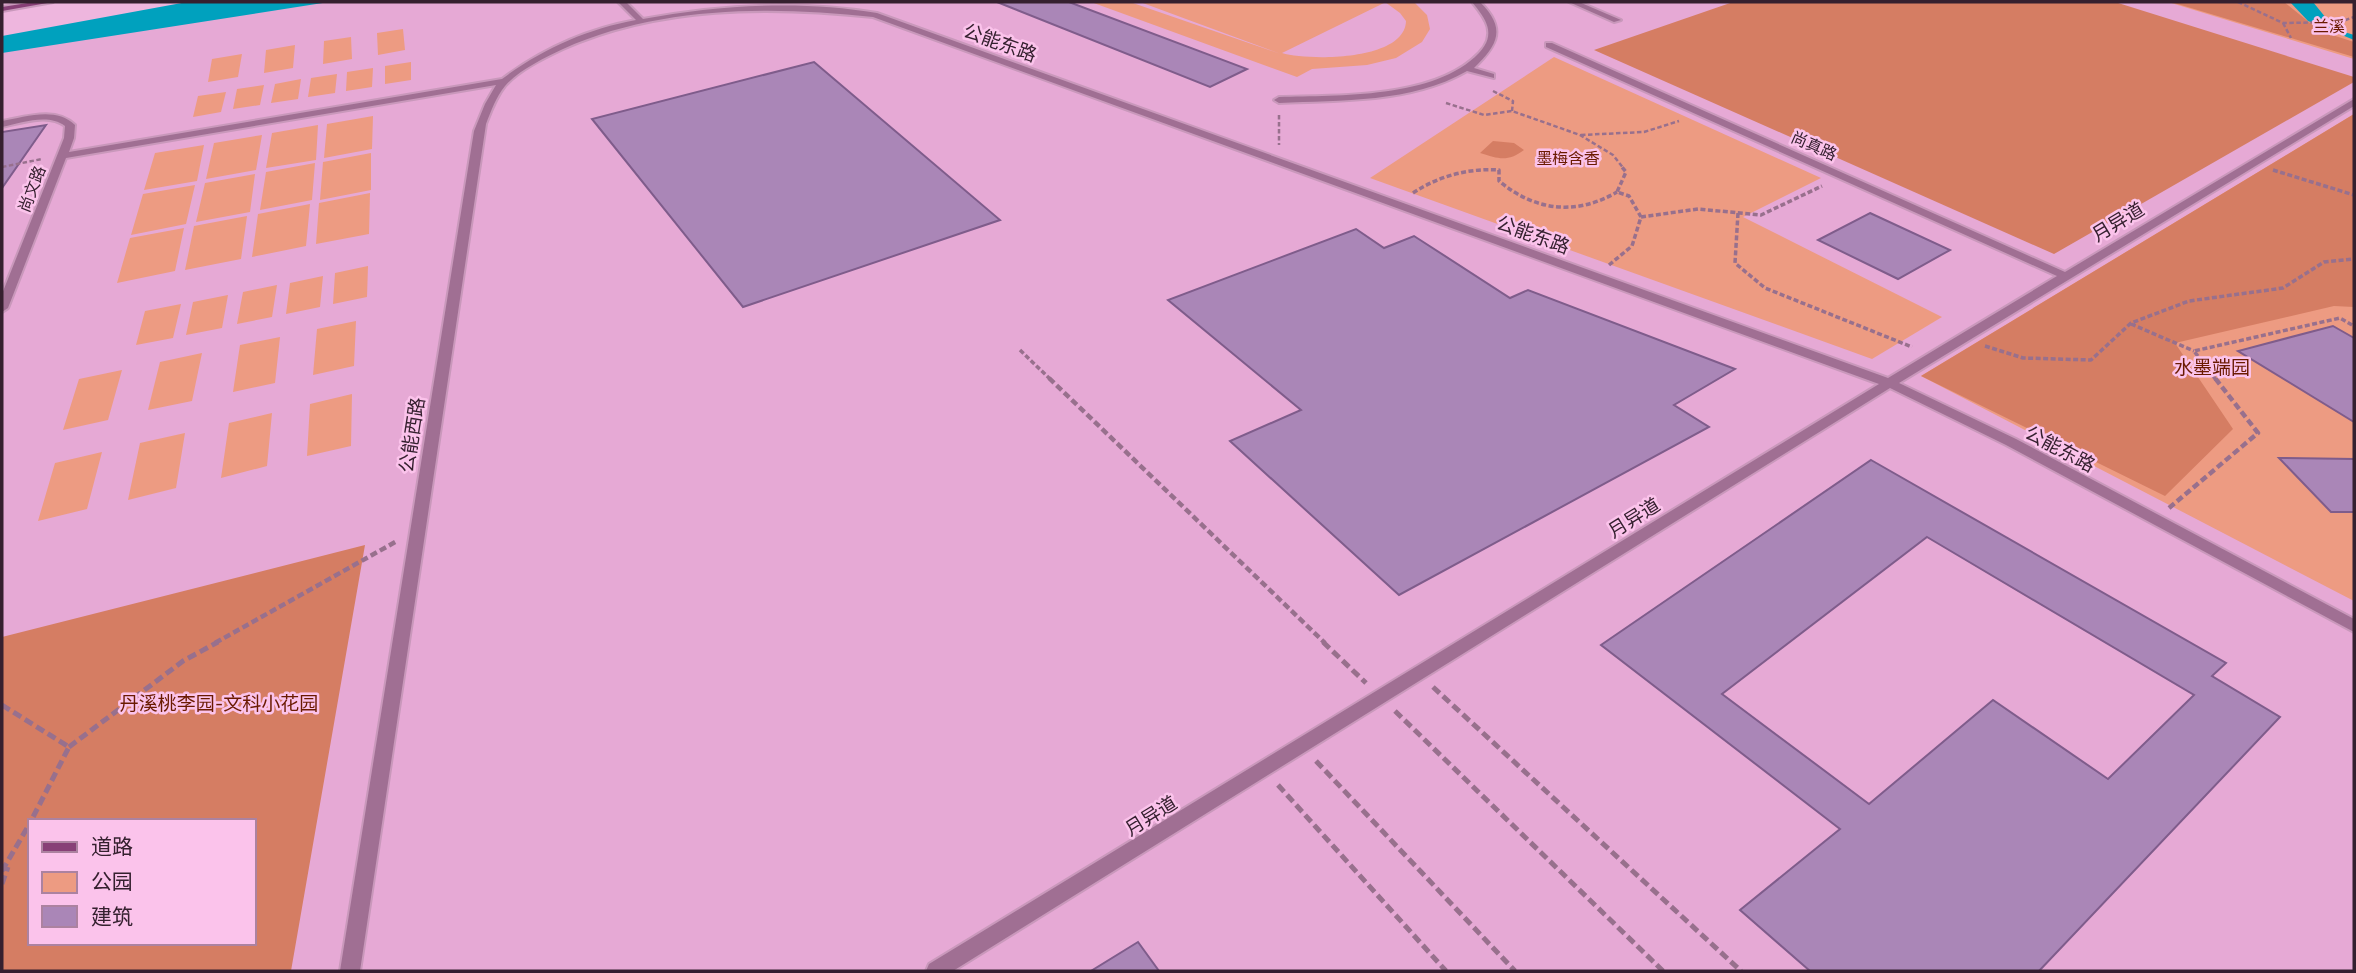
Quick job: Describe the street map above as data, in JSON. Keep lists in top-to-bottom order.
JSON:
{
  "streets": {
    "street": [
      "公能东路",
      "尚真路",
      "尚文路",
      "月异道",
      "公能西路"
    ]
  },
  "crossings": [
    ["公能东路", "月异道"],
    ["公能东路", "公能西路"],
    ["尚真路", "月异道"]
  ],
  "parks": [
    "兰溪",
    "墨梅含香",
    "水墨端园",
    "丹溪桃李园-文科小花园"
  ],
  "legend": ["道路", "公园", "建筑"]
}
